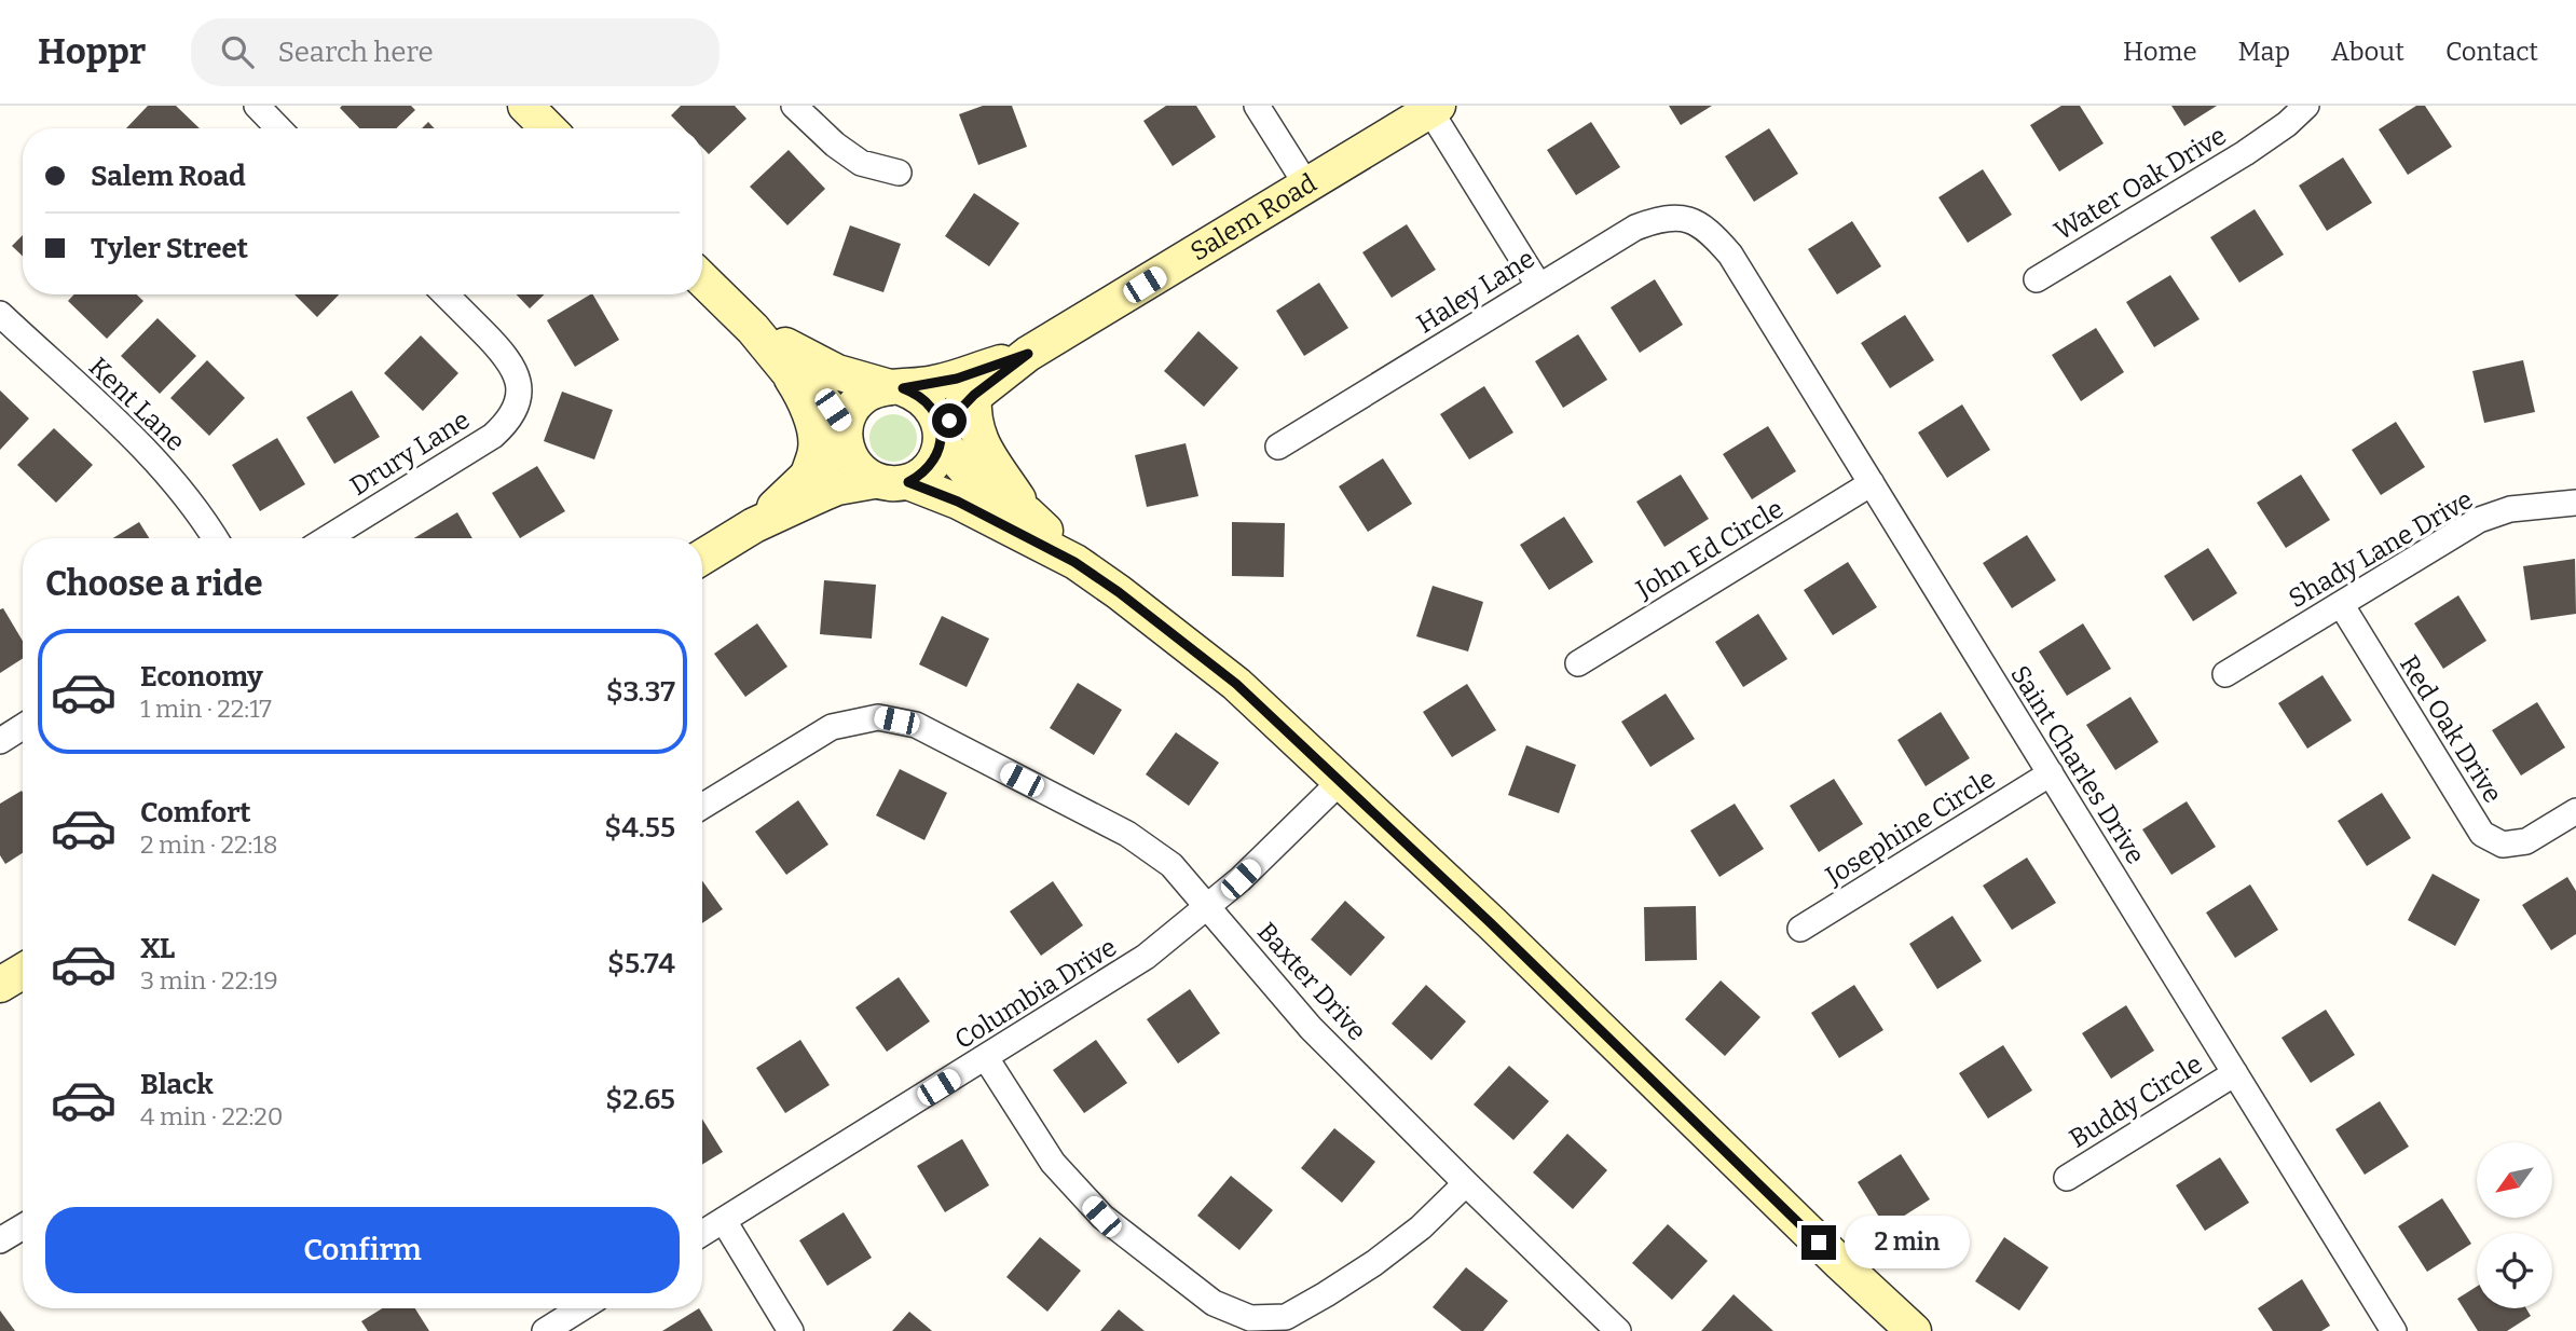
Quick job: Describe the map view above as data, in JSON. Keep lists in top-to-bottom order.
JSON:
{
  "streets": {
    "street": [
      "Water Oak Drive",
      "Salem Road",
      "Haley Lane",
      "Kent Lane",
      "Drury Lane",
      "John Ed Circle",
      "Shady Lane Drive",
      "Red Oak Drive",
      "Saint Charles Drive",
      "Josephine Circle",
      "Baxter Drive",
      "Columbia Drive",
      "Buddy Circle"
    ]
  },
  "crossings": [
    ["Haley Lane", "Saint Charles Drive"],
    ["John Ed Circle", "Saint Charles Drive"],
    ["Shady Lane Drive", "Red Oak Drive"],
    ["Saint Charles Drive", "Josephine Circle"],
    ["Saint Charles Drive", "Buddy Circle"],
    ["Baxter Drive", "Columbia Drive"]
  ],
  "north": "bottom left",
  "page": {
    "header": "Hoppr",
    "search": "Search here",
    "nav": [
      "Home",
      "Map",
      "About",
      "Contact"
    ],
    "banner": ["Salem Road", "Tyler Street"],
    "heading": "Choose a ride",
    "list": [
      {
        "name": "Economy",
        "note": "1 min · 22:17",
        "value": "$3.37"
      },
      {
        "name": "Comfort",
        "note": "2 min · 22:18",
        "value": "$4.55"
      },
      {
        "name": "XL",
        "note": "3 min · 22:19",
        "value": "$5.74"
      },
      {
        "name": "Black",
        "note": "4 min · 22:20",
        "value": "$2.65"
      }
    ],
    "buttons": "Confirm",
    "bubble": "2 min"
  }
}
